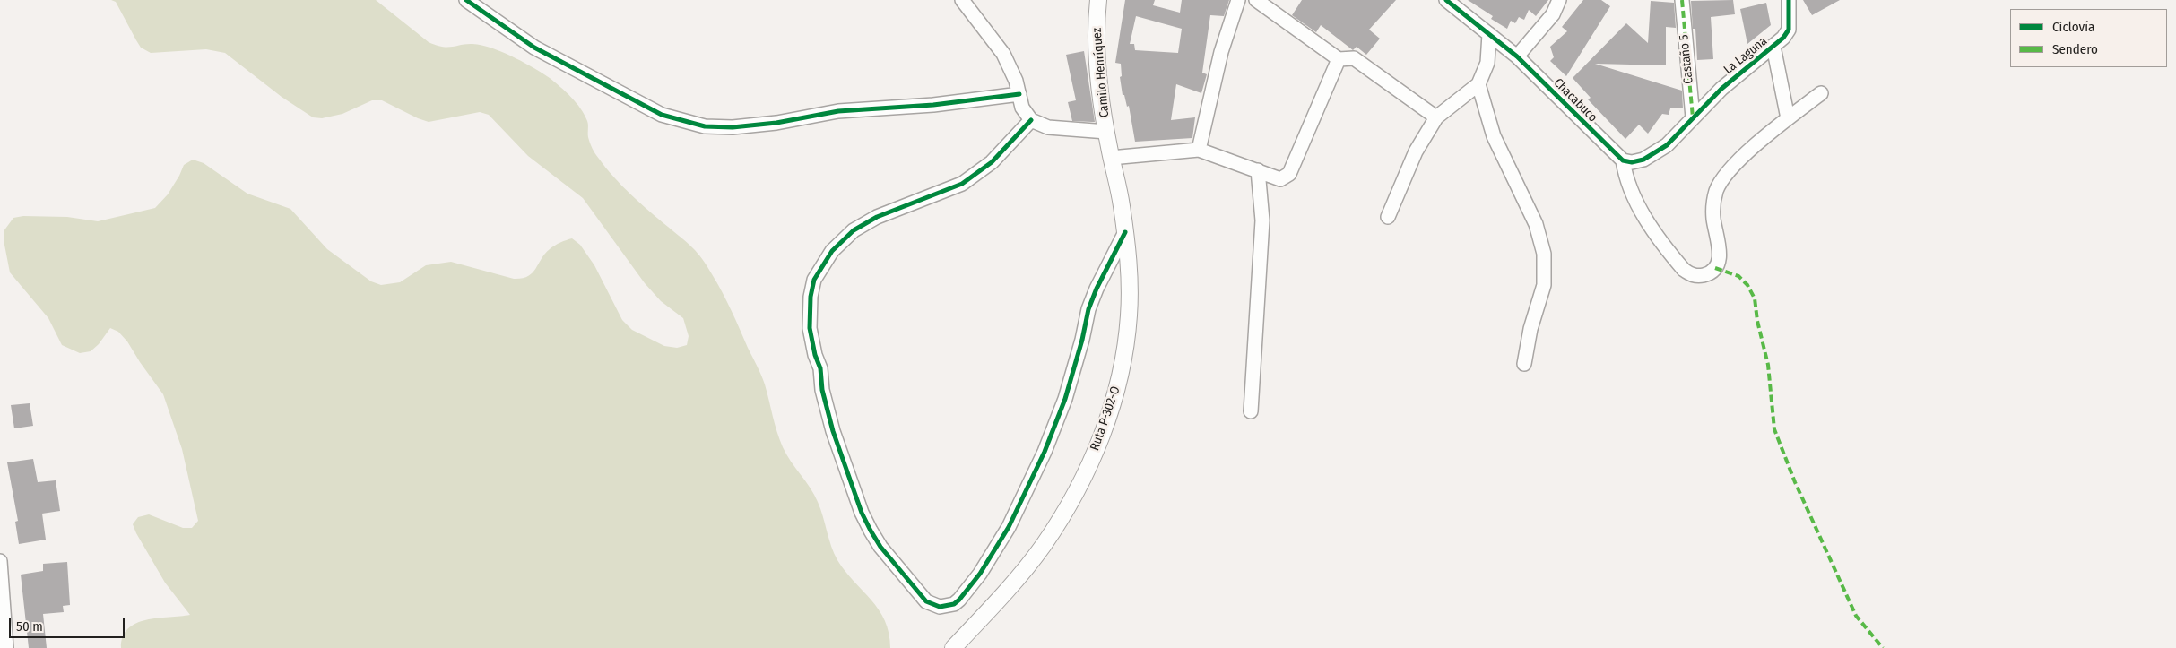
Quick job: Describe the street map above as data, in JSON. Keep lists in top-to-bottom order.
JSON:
{
  "streets": {
    "street": [
      "La Laguna",
      "Castaño 5",
      "Camilo Henríquez",
      "Chacabuco",
      "Ruta P-302-O"
    ]
  },
  "crossings": [
    ["La Laguna", "Castaño 5"],
    ["Camilo Henríquez", "Ruta P-302-O"]
  ],
  "legend": ["Ciclovía", "Sendero"],
  "scale_bar": "50 m"
}
